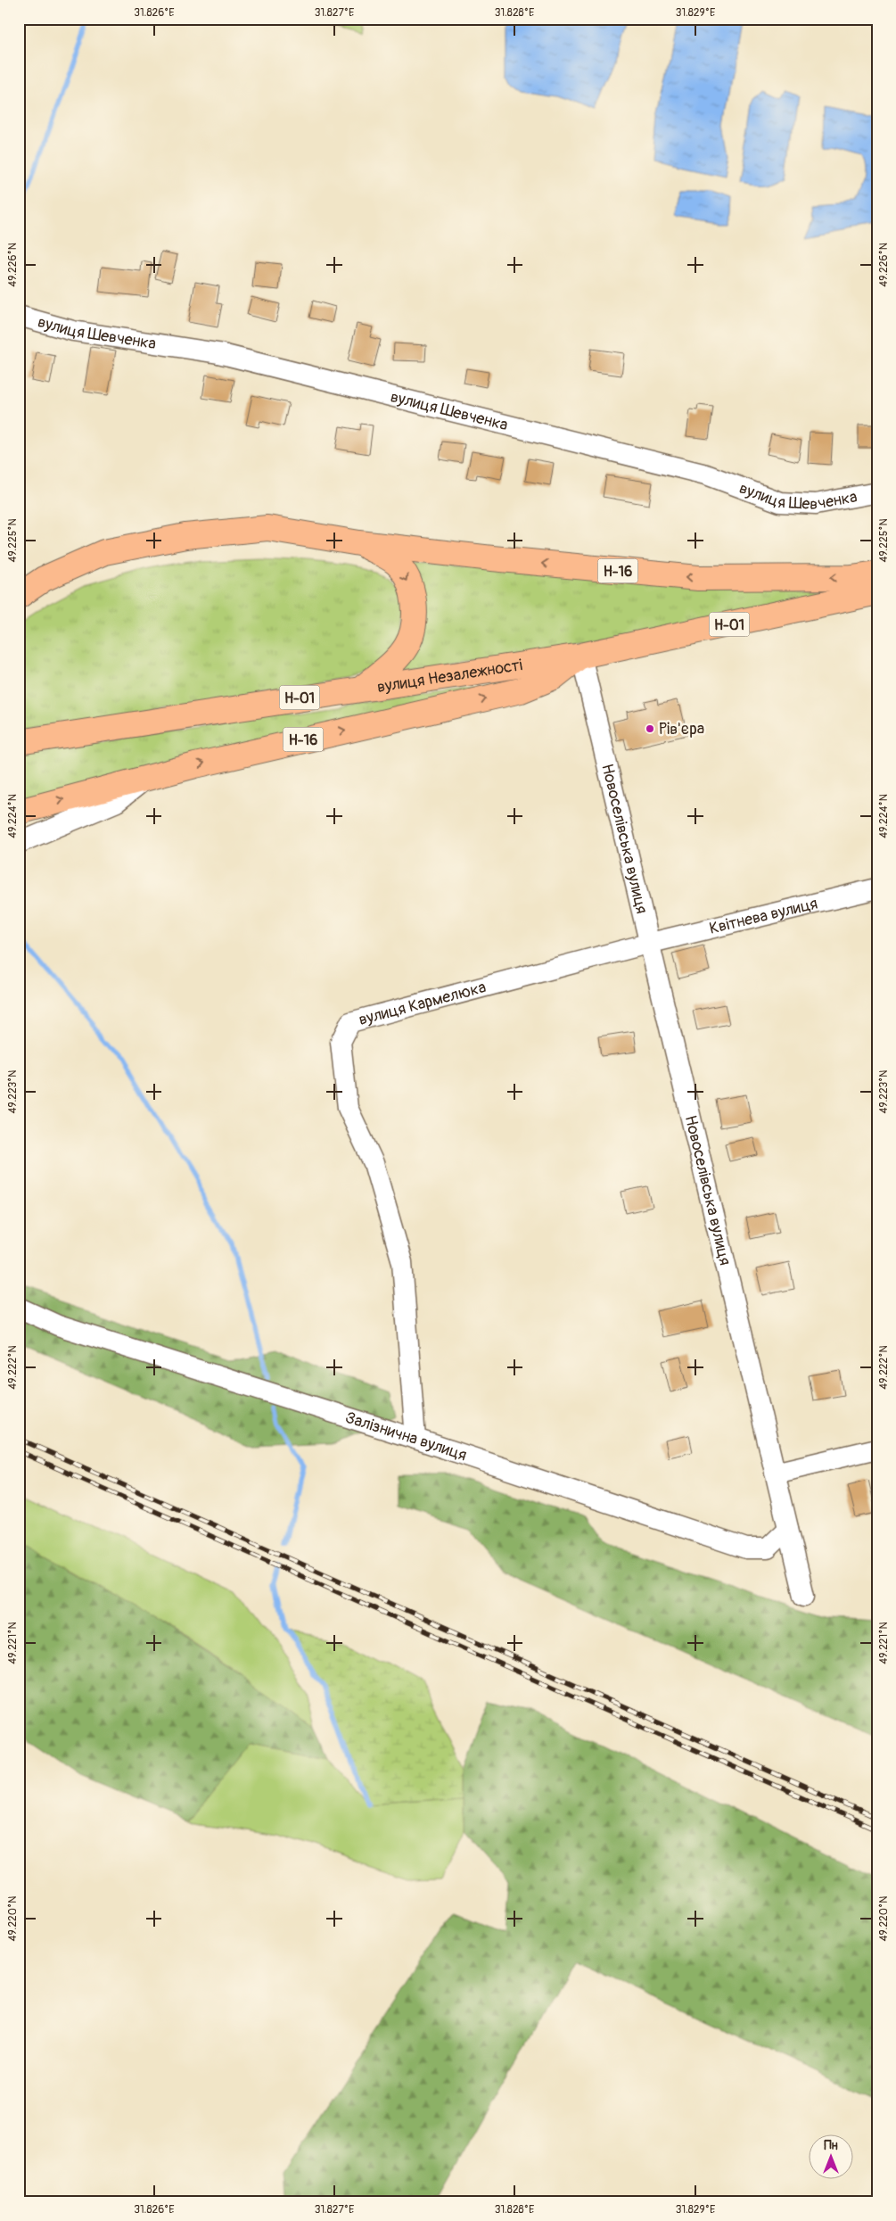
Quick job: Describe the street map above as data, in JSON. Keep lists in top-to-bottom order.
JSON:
{
  "streets": {
    "main road": ["Н-16", "Н-01", "вулиця Незалежності"],
    "street": [
      "вулиця Шевченка",
      "Новоселівська вулиця",
      "Квітнева вулиця",
      "вулиця Кармелюка",
      "Залізнична вулиця"
    ]
  },
  "crossings": [
    ["Н-16", "вулиця Незалежності"],
    ["Н-16", "Новоселівська вулиця"],
    ["вулиця Незалежності", "Новоселівська вулиця"],
    ["Новоселівська вулиця", "Квітнева вулиця"],
    ["Новоселівська вулиця", "вулиця Кармелюка"],
    ["Новоселівська вулиця", "Залізнична вулиця"],
    ["Квітнева вулиця", "вулиця Кармелюка"],
    ["вулиця Кармелюка", "Залізнична вулиця"]
  ],
  "places": ["Рів'єра"],
  "north": "top",
  "coordinates": [
    "31.826°E",
    "31.827°E",
    "31.828°E",
    "31.829°E",
    "49.226°N",
    "49.225°N",
    "49.224°N",
    "49.223°N",
    "49.222°N",
    "49.221°N",
    "49.220°N"
  ]
}
